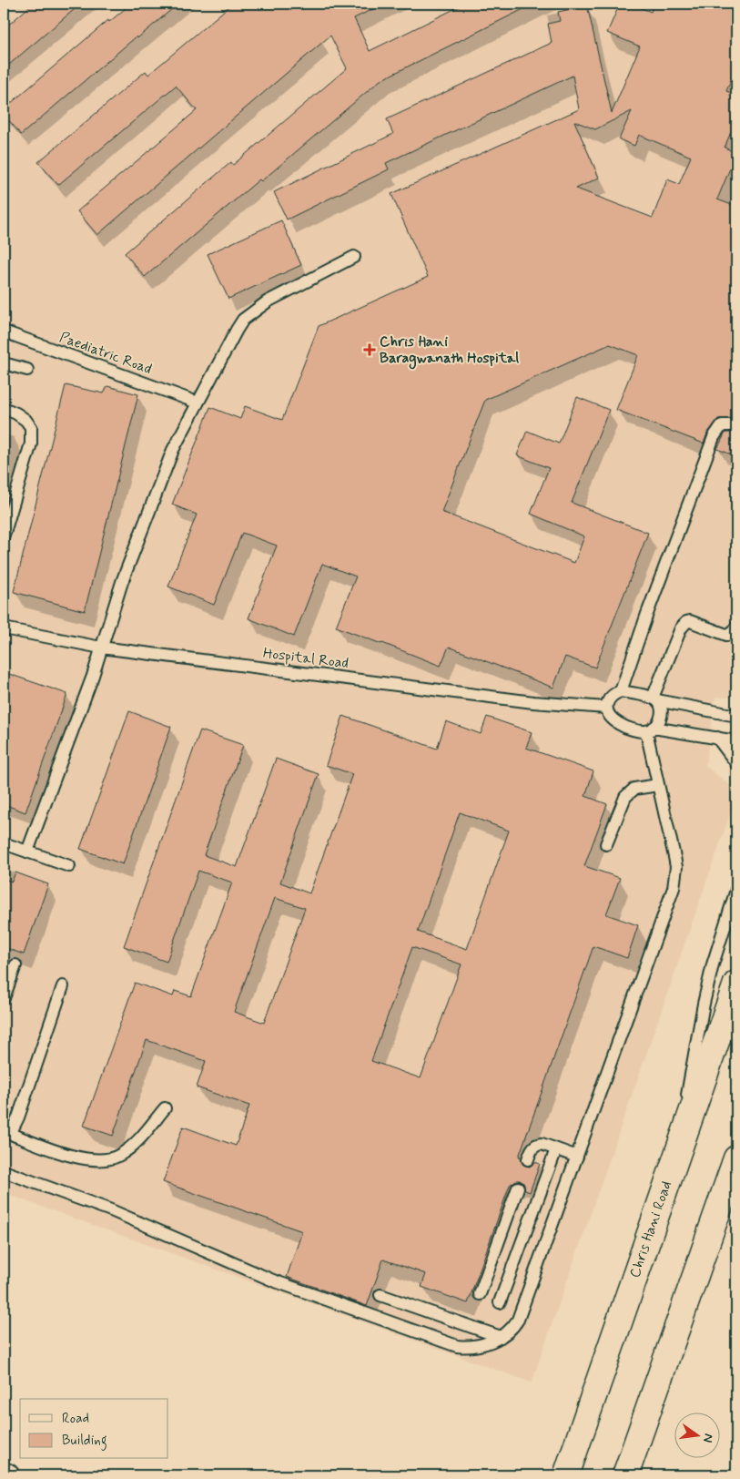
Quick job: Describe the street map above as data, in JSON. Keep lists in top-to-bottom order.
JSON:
{
  "streets": {
    "main road": ["Chris Hani Road"],
    "lane": ["Paediatric Road", "Hospital Road"]
  },
  "places": {
    "health": ["Chris Hani Baragwanath Hospital"]
  },
  "legend": ["Road", "Building"],
  "north": "right"
}
